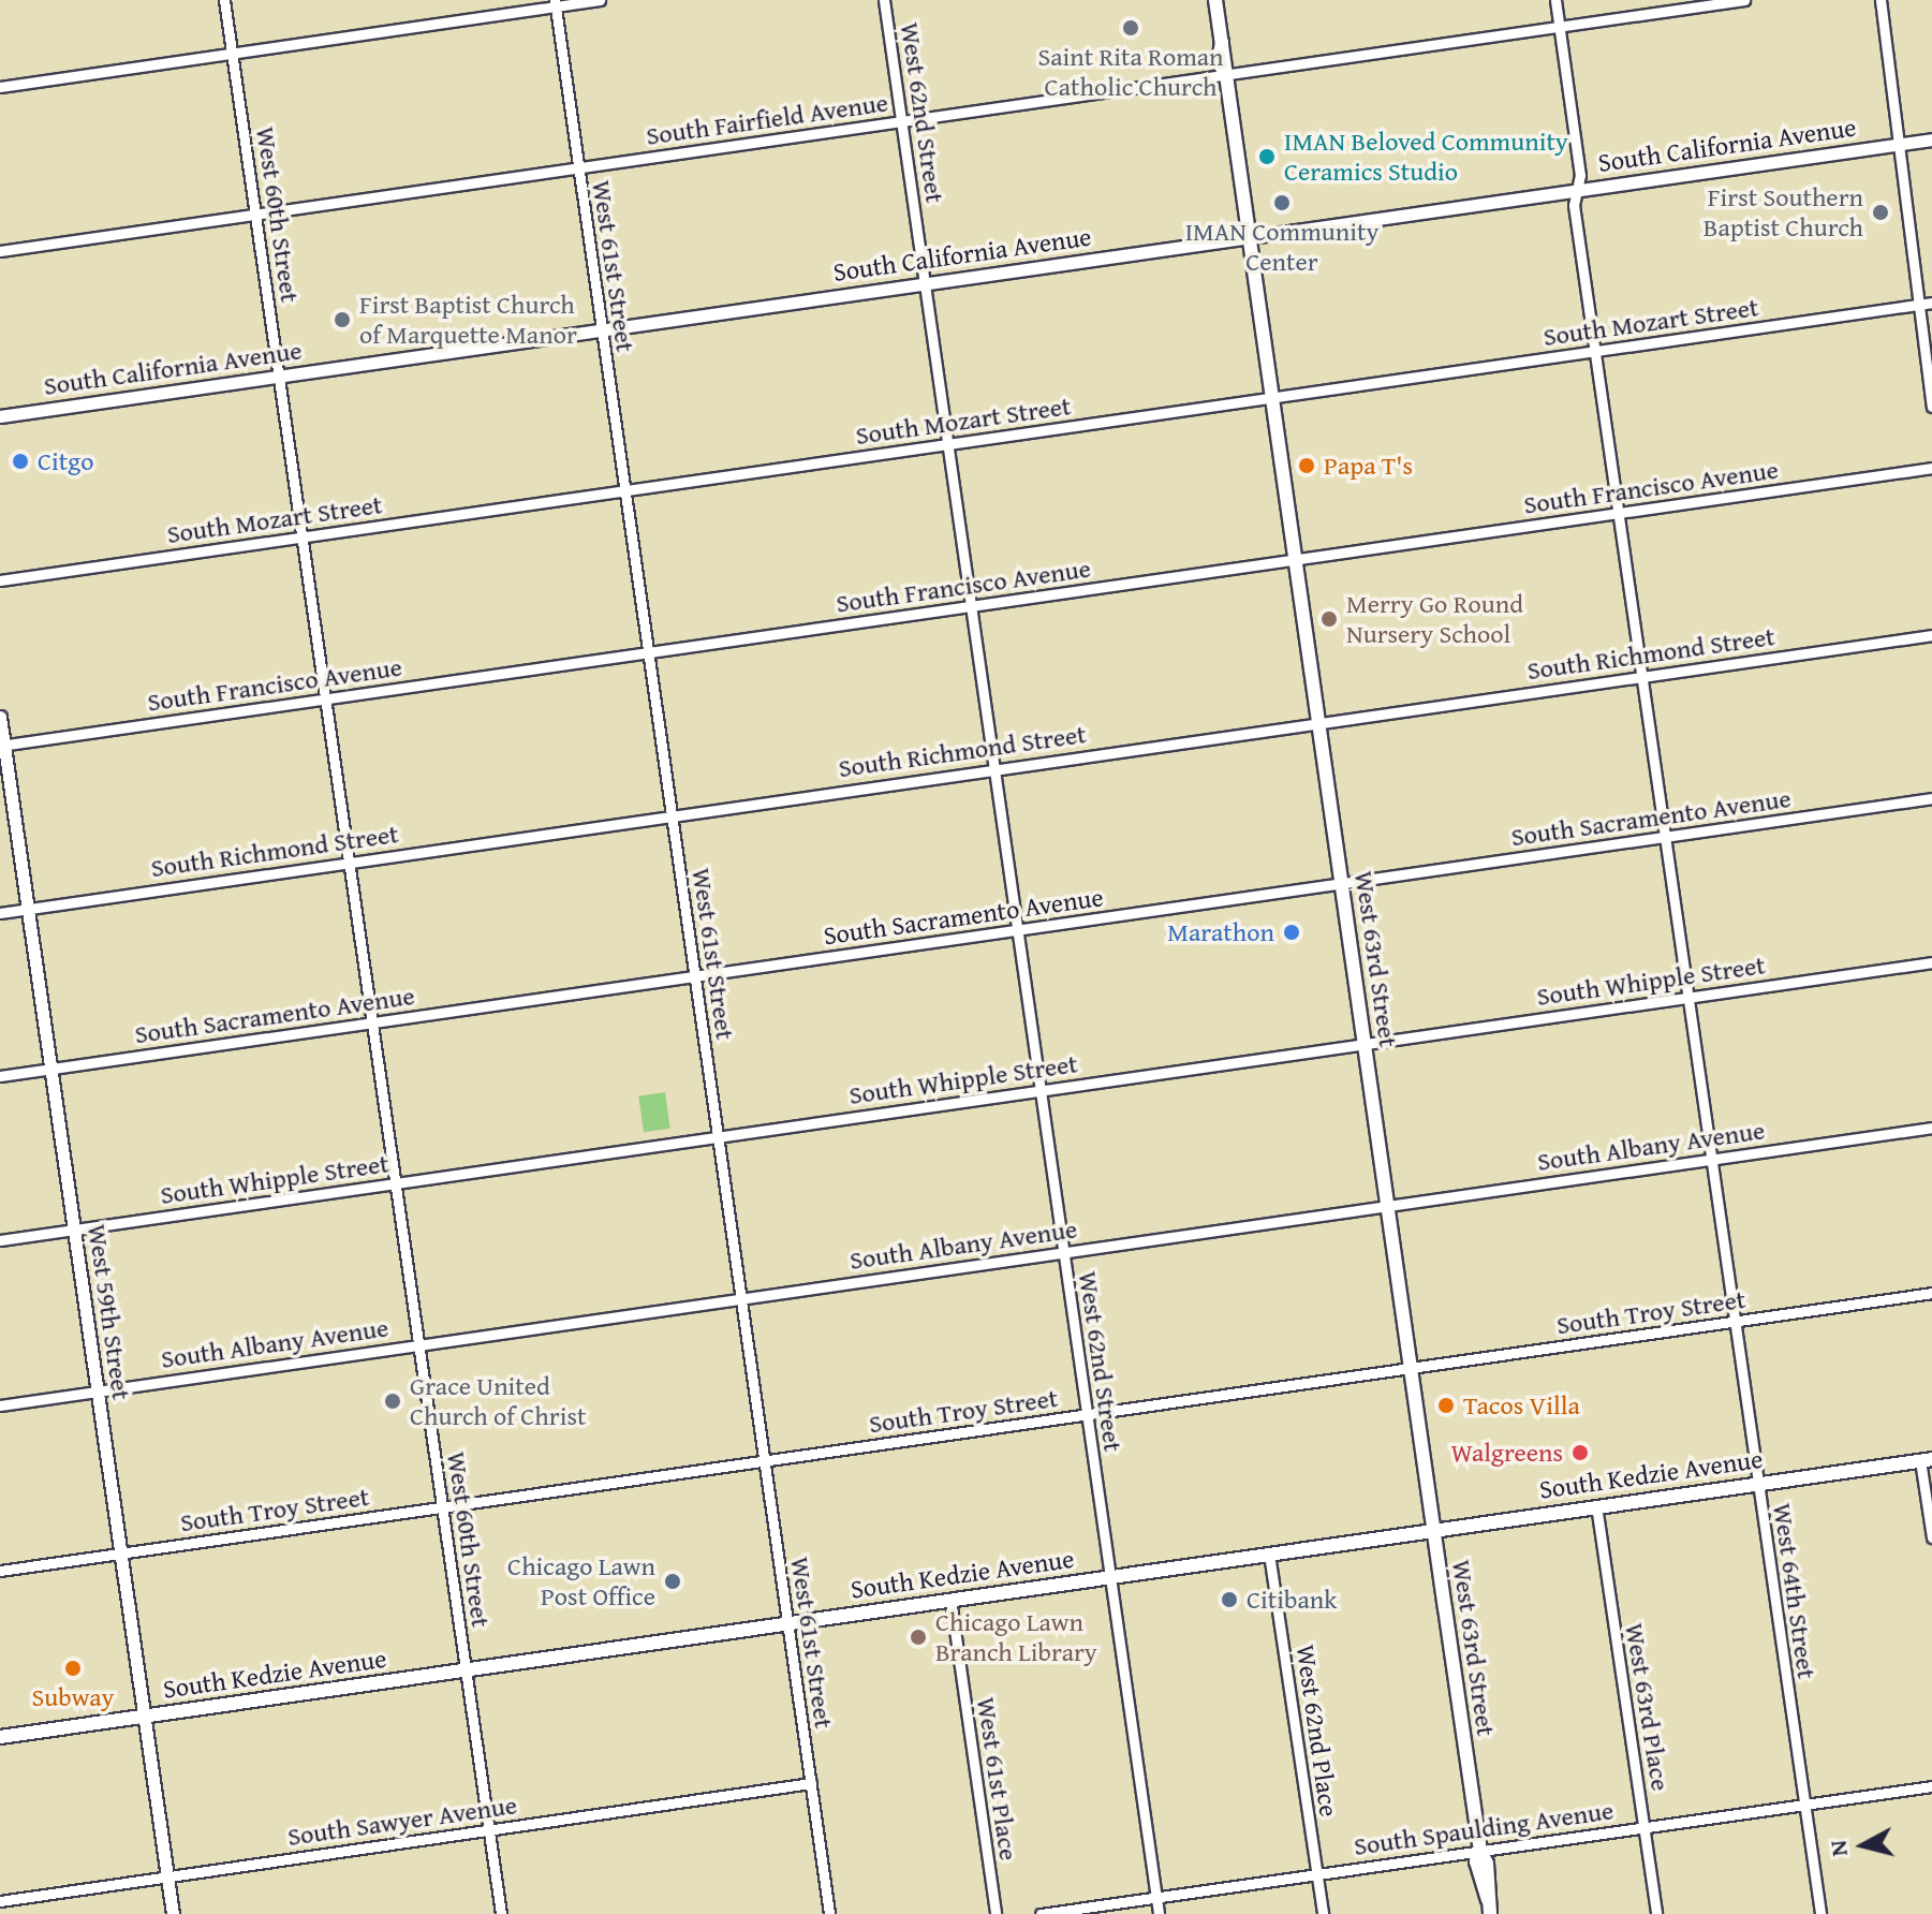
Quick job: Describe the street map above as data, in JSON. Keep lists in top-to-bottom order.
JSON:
{
  "streets": {
    "main road": ["West 63rd Street", "South Kedzie Avenue"],
    "street": [
      "West 62nd Street",
      "South Fairfield Avenue",
      "South California Avenue",
      "West 60th Street",
      "West 61st Street",
      "South Mozart Street",
      "South Francisco Avenue",
      "South Richmond Street",
      "South Sacramento Avenue",
      "South Whipple Street",
      "South Albany Avenue",
      "West 59th Street",
      "South Troy Street",
      "West 64th Street",
      "West 63rd Place",
      "West 62nd Place",
      "West 61st Place",
      "South Sawyer Avenue",
      "South Spaulding Avenue"
    ]
  },
  "crossings": [
    ["West 62nd Street", "South Fairfield Avenue"],
    ["West 62nd Street", "South California Avenue"],
    ["West 62nd Street", "South Mozart Street"],
    ["West 62nd Street", "South Francisco Avenue"],
    ["West 62nd Street", "South Richmond Street"],
    ["West 62nd Street", "South Sacramento Avenue"],
    ["West 62nd Street", "South Whipple Street"],
    ["West 62nd Street", "South Albany Avenue"],
    ["West 62nd Street", "South Troy Street"],
    ["West 62nd Street", "South Kedzie Avenue"],
    ["West 62nd Street", "South Spaulding Avenue"],
    ["South Fairfield Avenue", "West 60th Street"],
    ["South Fairfield Avenue", "West 61st Street"],
    ["South Fairfield Avenue", "West 63rd Street"],
    ["South Fairfield Avenue", "West 64th Street"],
    ["South California Avenue", "West 60th Street"],
    ["South California Avenue", "West 61st Street"],
    ["South California Avenue", "West 63rd Street"],
    ["South California Avenue", "West 64th Street"],
    ["West 60th Street", "South Mozart Street"],
    ["West 60th Street", "South Francisco Avenue"],
    ["West 60th Street", "South Richmond Street"],
    ["West 60th Street", "South Sacramento Avenue"],
    ["West 60th Street", "South Whipple Street"],
    ["West 60th Street", "South Albany Avenue"],
    ["West 60th Street", "South Troy Street"],
    ["West 60th Street", "South Kedzie Avenue"],
    ["West 60th Street", "South Sawyer Avenue"],
    ["West 61st Street", "South Mozart Street"],
    ["West 61st Street", "South Francisco Avenue"],
    ["West 61st Street", "South Richmond Street"],
    ["West 61st Street", "South Sacramento Avenue"],
    ["West 61st Street", "South Whipple Street"],
    ["West 61st Street", "South Albany Avenue"],
    ["West 61st Street", "South Troy Street"],
    ["West 61st Street", "South Kedzie Avenue"],
    ["West 61st Street", "South Sawyer Avenue"],
    ["South Mozart Street", "West 63rd Street"],
    ["South Mozart Street", "West 64th Street"],
    ["South Francisco Avenue", "West 63rd Street"],
    ["South Francisco Avenue", "West 59th Street"],
    ["South Francisco Avenue", "West 64th Street"],
    ["South Richmond Street", "West 63rd Street"],
    ["South Richmond Street", "West 59th Street"],
    ["South Richmond Street", "West 64th Street"],
    ["South Sacramento Avenue", "West 63rd Street"],
    ["South Sacramento Avenue", "West 59th Street"],
    ["South Sacramento Avenue", "West 64th Street"],
    ["West 63rd Street", "South Whipple Street"],
    ["West 63rd Street", "South Albany Avenue"],
    ["West 63rd Street", "South Troy Street"],
    ["West 63rd Street", "South Kedzie Avenue"],
    ["West 63rd Street", "South Spaulding Avenue"],
    ["South Whipple Street", "West 59th Street"],
    ["South Whipple Street", "West 64th Street"],
    ["South Albany Avenue", "West 59th Street"],
    ["South Albany Avenue", "West 64th Street"],
    ["West 59th Street", "South Troy Street"],
    ["West 59th Street", "South Kedzie Avenue"],
    ["West 59th Street", "South Sawyer Avenue"],
    ["South Troy Street", "West 64th Street"],
    ["South Kedzie Avenue", "West 64th Street"],
    ["South Kedzie Avenue", "West 63rd Place"],
    ["South Kedzie Avenue", "West 62nd Place"],
    ["South Kedzie Avenue", "West 61st Place"],
    ["West 64th Street", "South Spaulding Avenue"],
    ["West 63rd Place", "South Spaulding Avenue"],
    ["West 62nd Place", "South Spaulding Avenue"]
  ],
  "places": [
    "Saint Rita Roman Catholic Church",
    "IMAN Beloved Community Ceramics Studio",
    "IMAN Community Center",
    "First Southern Baptist Church",
    "First Baptist Church of Marquette Manor",
    "Citgo",
    "Papa T's",
    "Merry Go Round Nursery School",
    "Marathon",
    "Grace United Church of Christ",
    "Tacos Villa",
    "Walgreens",
    "Chicago Lawn Post Office",
    "Citibank",
    "Chicago Lawn Branch Library",
    "Subway"
  ],
  "north": "left"
}
